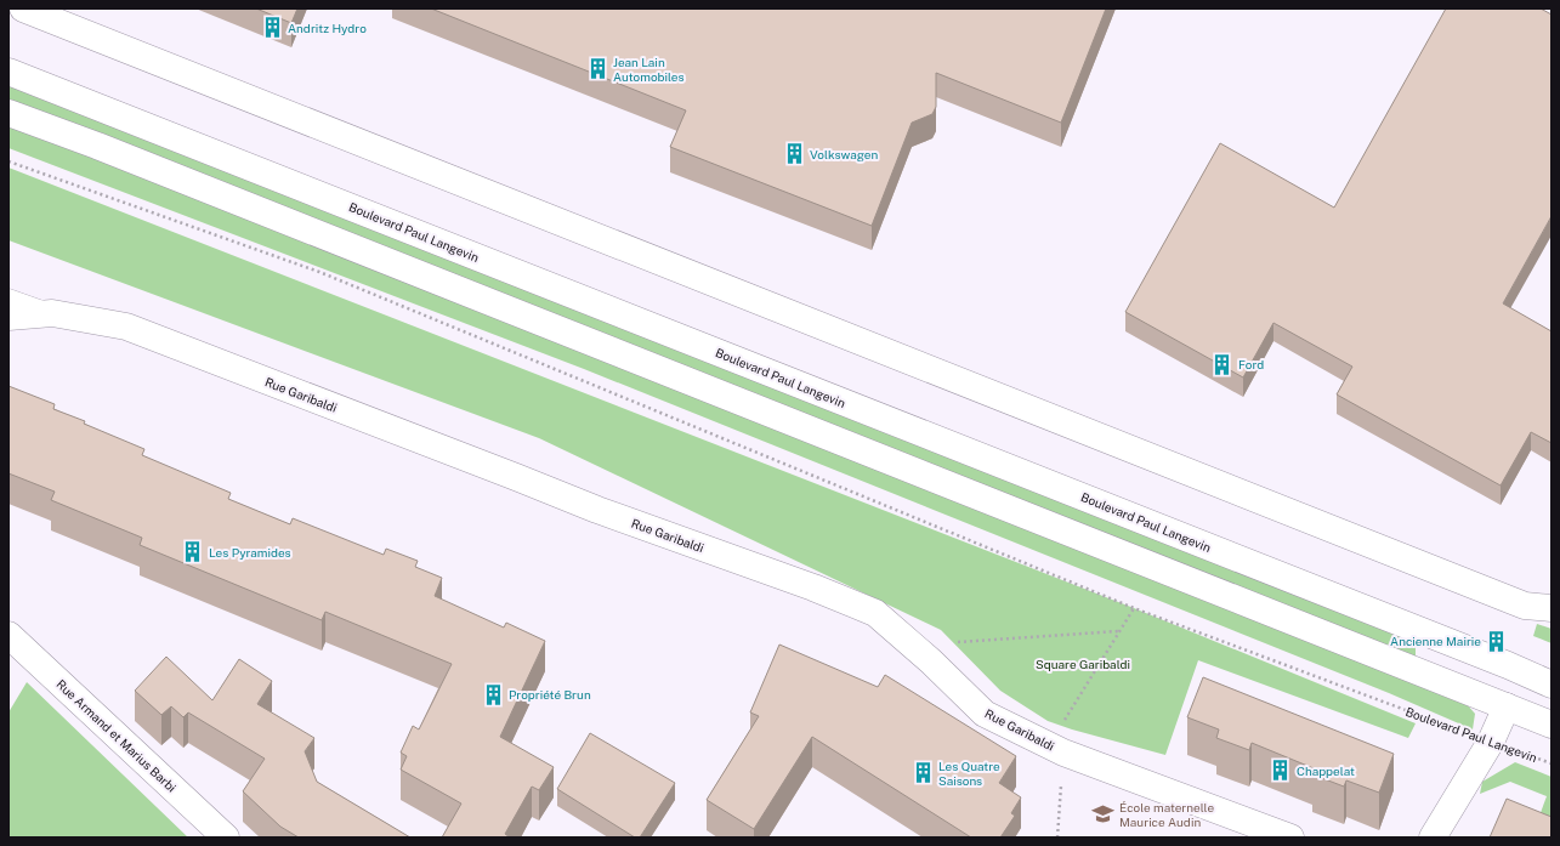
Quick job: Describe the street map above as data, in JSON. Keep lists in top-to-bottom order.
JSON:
{
  "streets": {
    "street": ["Boulevard Paul Langevin", "Rue Garibaldi", "Rue Armand et Marius Barbi"]
  },
  "parks": ["Square Garibaldi"],
  "places": {
    "building": [
      "Andritz Hydro",
      "Jean Lain Automobiles",
      "Volkswagen",
      "Ford",
      "Les Pyramides",
      "Ancienne Mairie",
      "Propriété Brun",
      "Chappelat",
      "Les Quatre Saisons"
    ],
    "school or university": ["École maternelle Maurice Audin"]
  }
}
